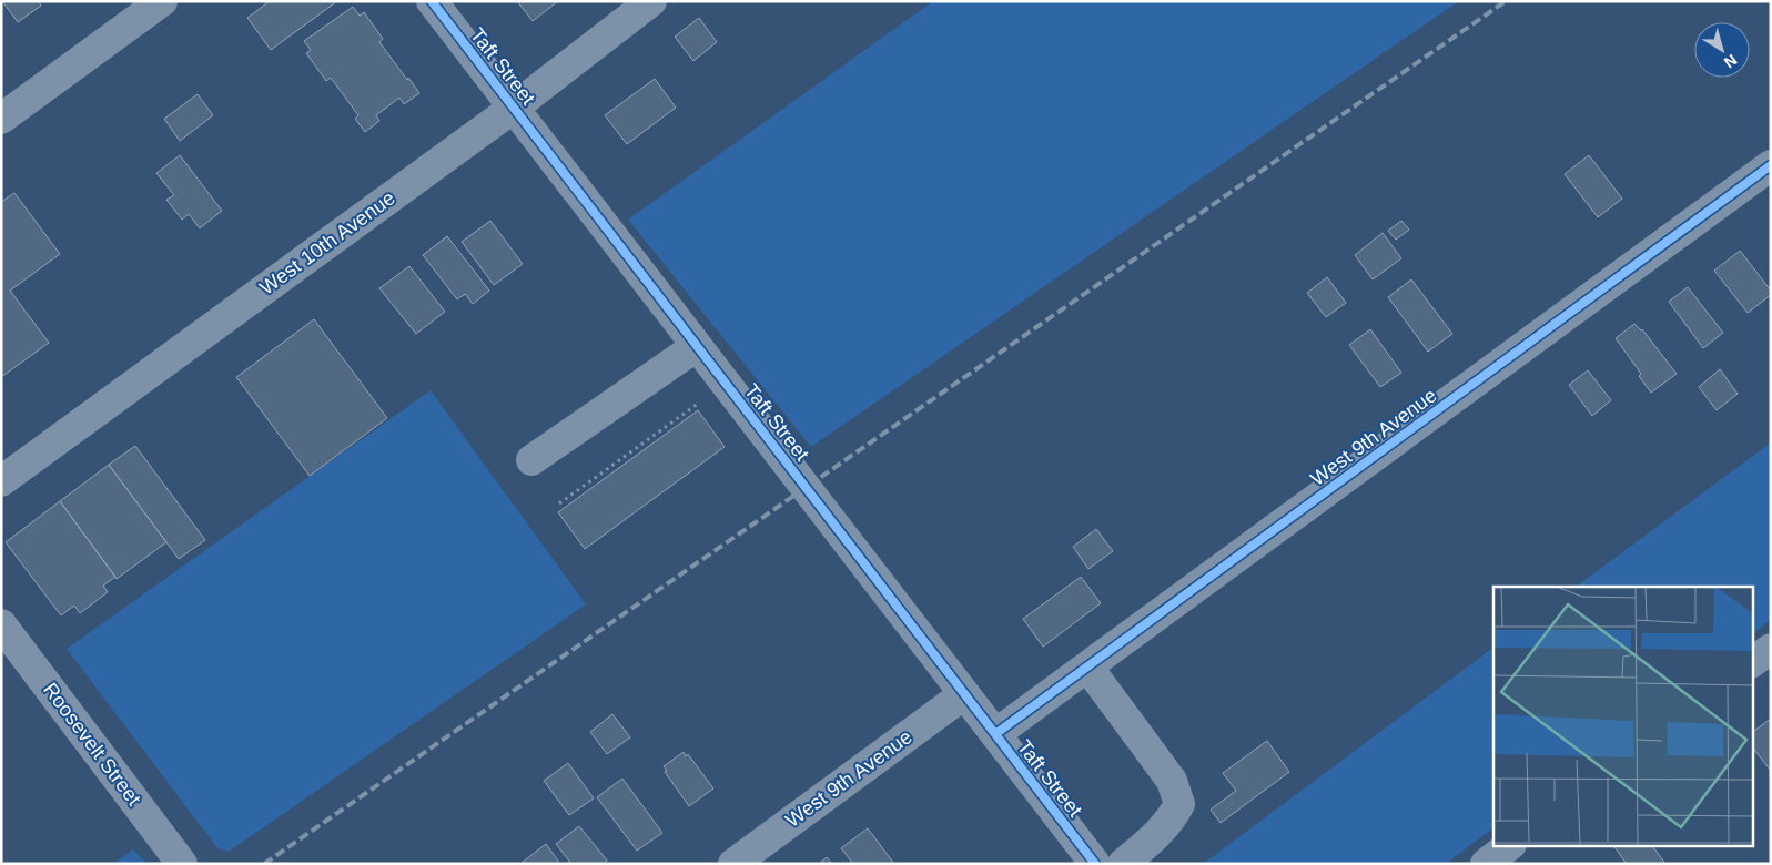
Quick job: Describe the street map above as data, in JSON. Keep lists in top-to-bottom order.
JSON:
{
  "streets": {
    "street": [
      "Taft Street",
      "West 10th Avenue",
      "West 9th Avenue",
      "Roosevelt Street"
    ]
  },
  "crossings": [
    ["Taft Street", "West 10th Avenue"],
    ["Taft Street", "West 9th Avenue"]
  ],
  "north": "bottom right"
}
